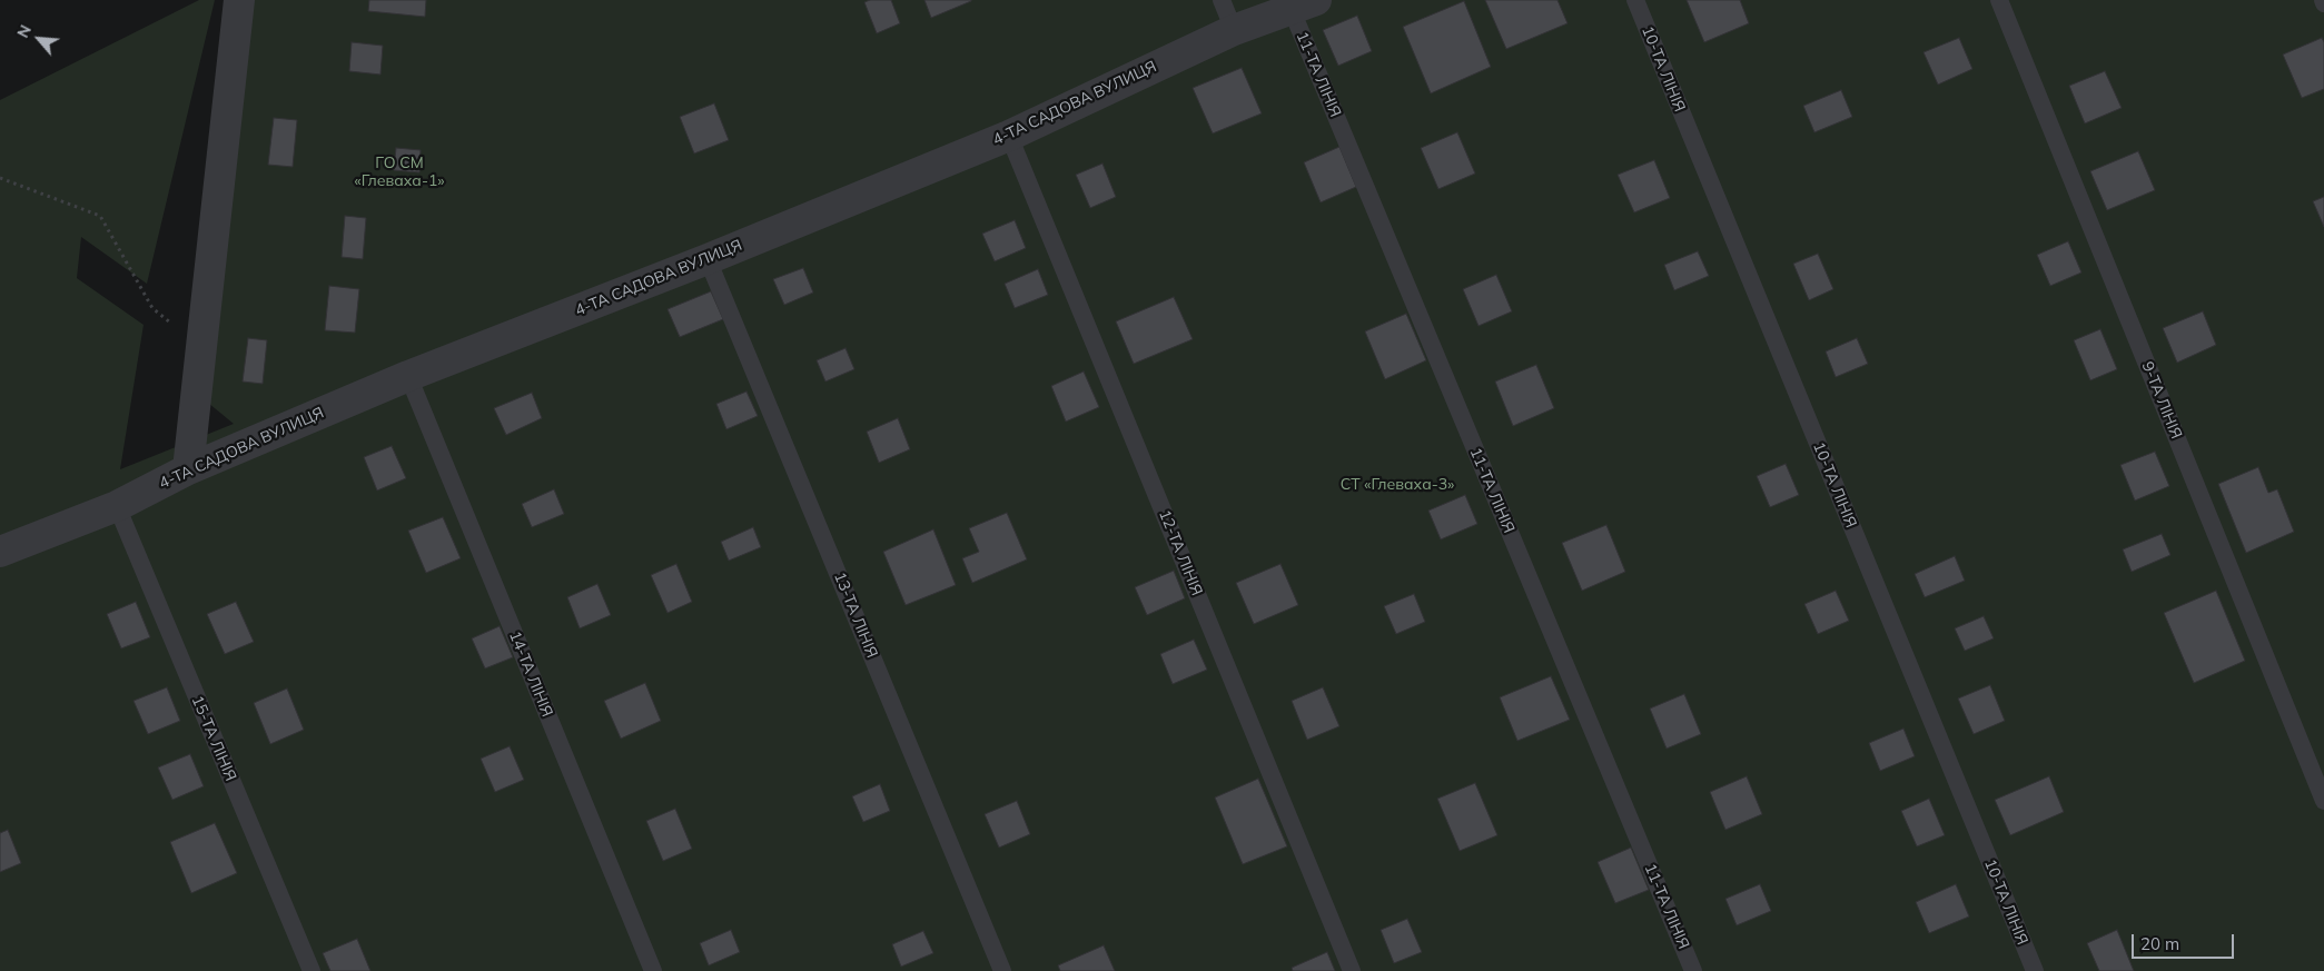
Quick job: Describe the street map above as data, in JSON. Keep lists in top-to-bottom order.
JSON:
{
  "streets": {
    "street": ["4-ТА САДОВА ВУЛИЦЯ"],
    "lane": [
      "10-ТА ЛІНІЯ",
      "11-ТА ЛІНІЯ",
      "9-ТА ЛІНІЯ",
      "12-ТА ЛІНІЯ",
      "13-ТА ЛІНІЯ",
      "14-ТА ЛІНІЯ",
      "15-ТА ЛІНІЯ"
    ]
  },
  "crossings": [
    ["11-ТА ЛІНІЯ", "4-ТА САДОВА ВУЛИЦЯ"],
    ["4-ТА САДОВА ВУЛИЦЯ", "12-ТА ЛІНІЯ"],
    ["4-ТА САДОВА ВУЛИЦЯ", "13-ТА ЛІНІЯ"],
    ["4-ТА САДОВА ВУЛИЦЯ", "14-ТА ЛІНІЯ"],
    ["4-ТА САДОВА ВУЛИЦЯ", "15-ТА ЛІНІЯ"]
  ],
  "parks": ["ГО СМ «Глеваха-1»", "СТ «Глеваха-3»"],
  "scale_bar": "20 m",
  "north": "top left"
}
